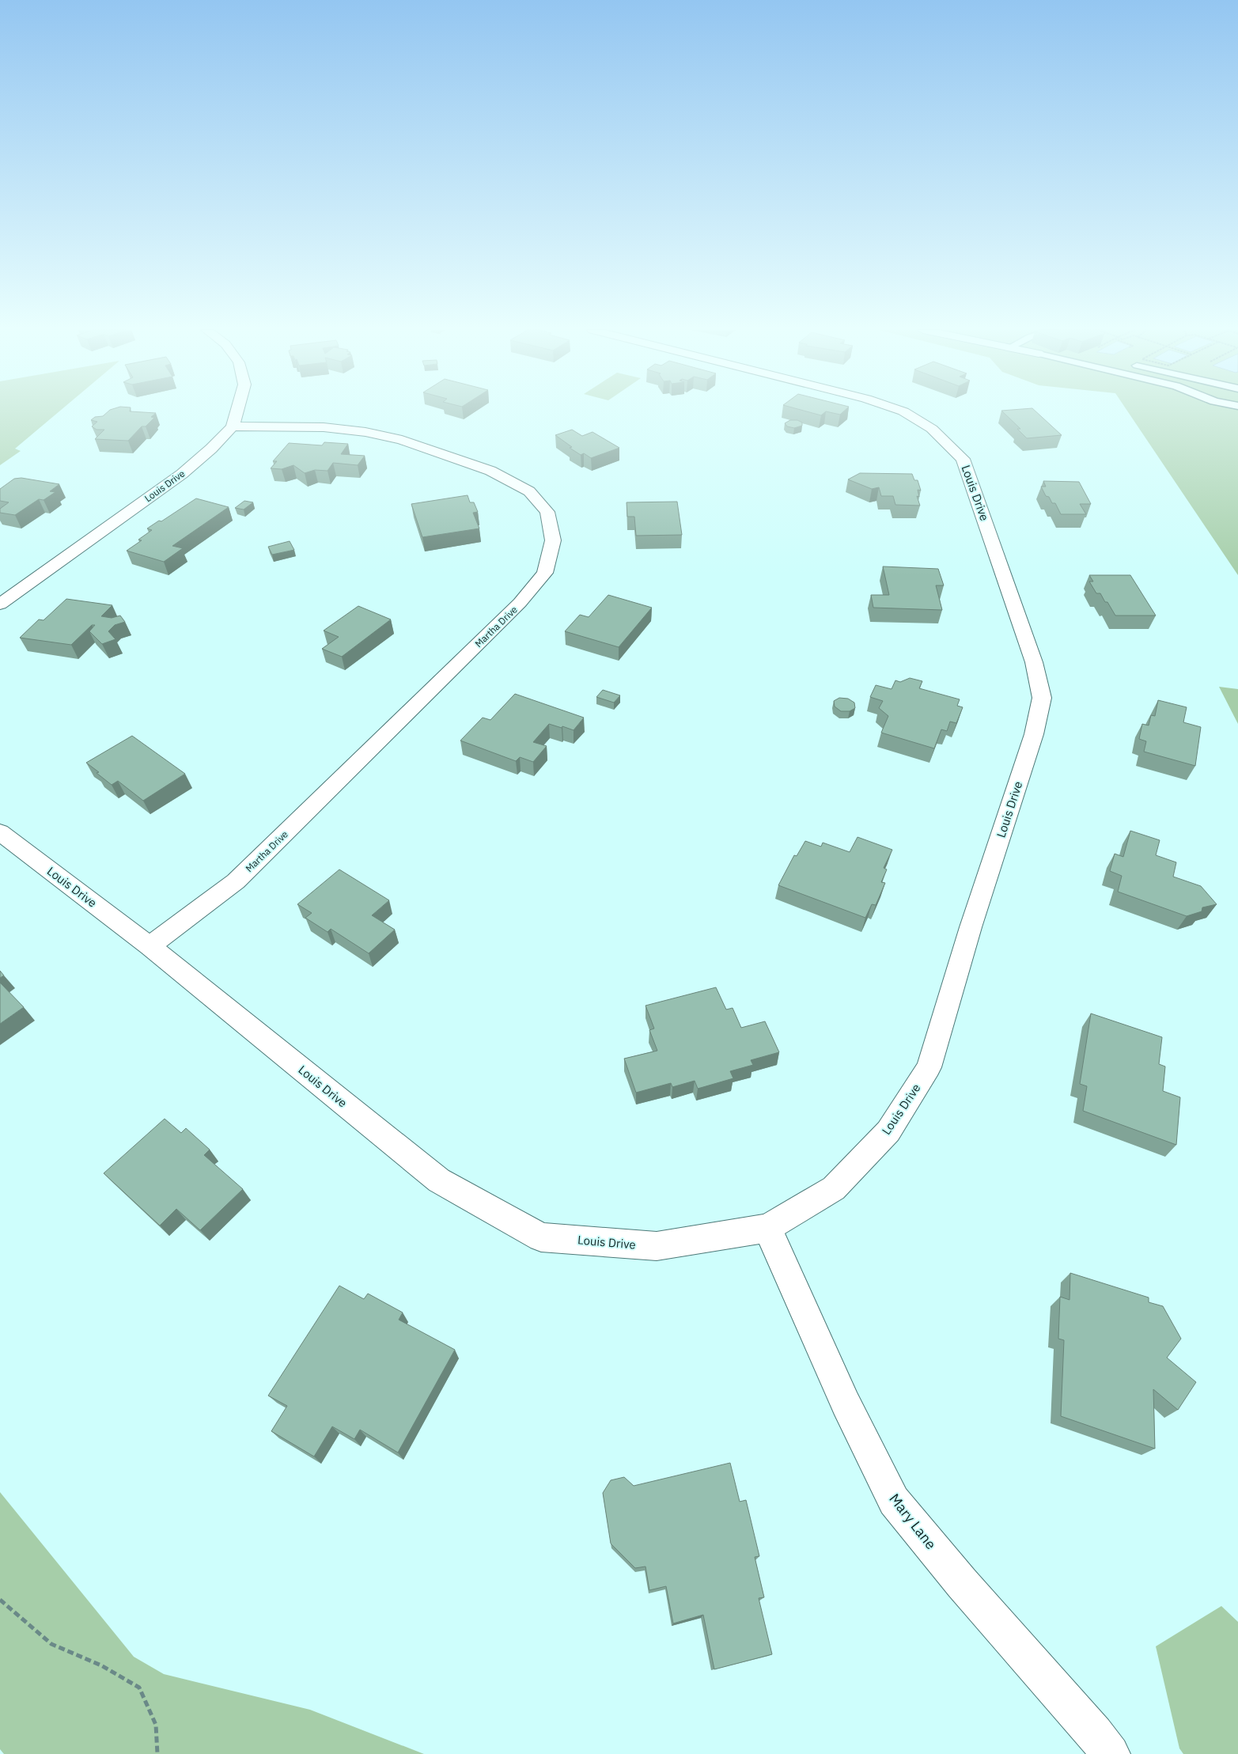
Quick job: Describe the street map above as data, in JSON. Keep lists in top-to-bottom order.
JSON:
{
  "streets": {
    "street": ["Louis Drive", "Martha Drive", "Mary Lane"]
  },
  "crossings": [
    ["Louis Drive", "Martha Drive"],
    ["Louis Drive", "Mary Lane"]
  ]
}
